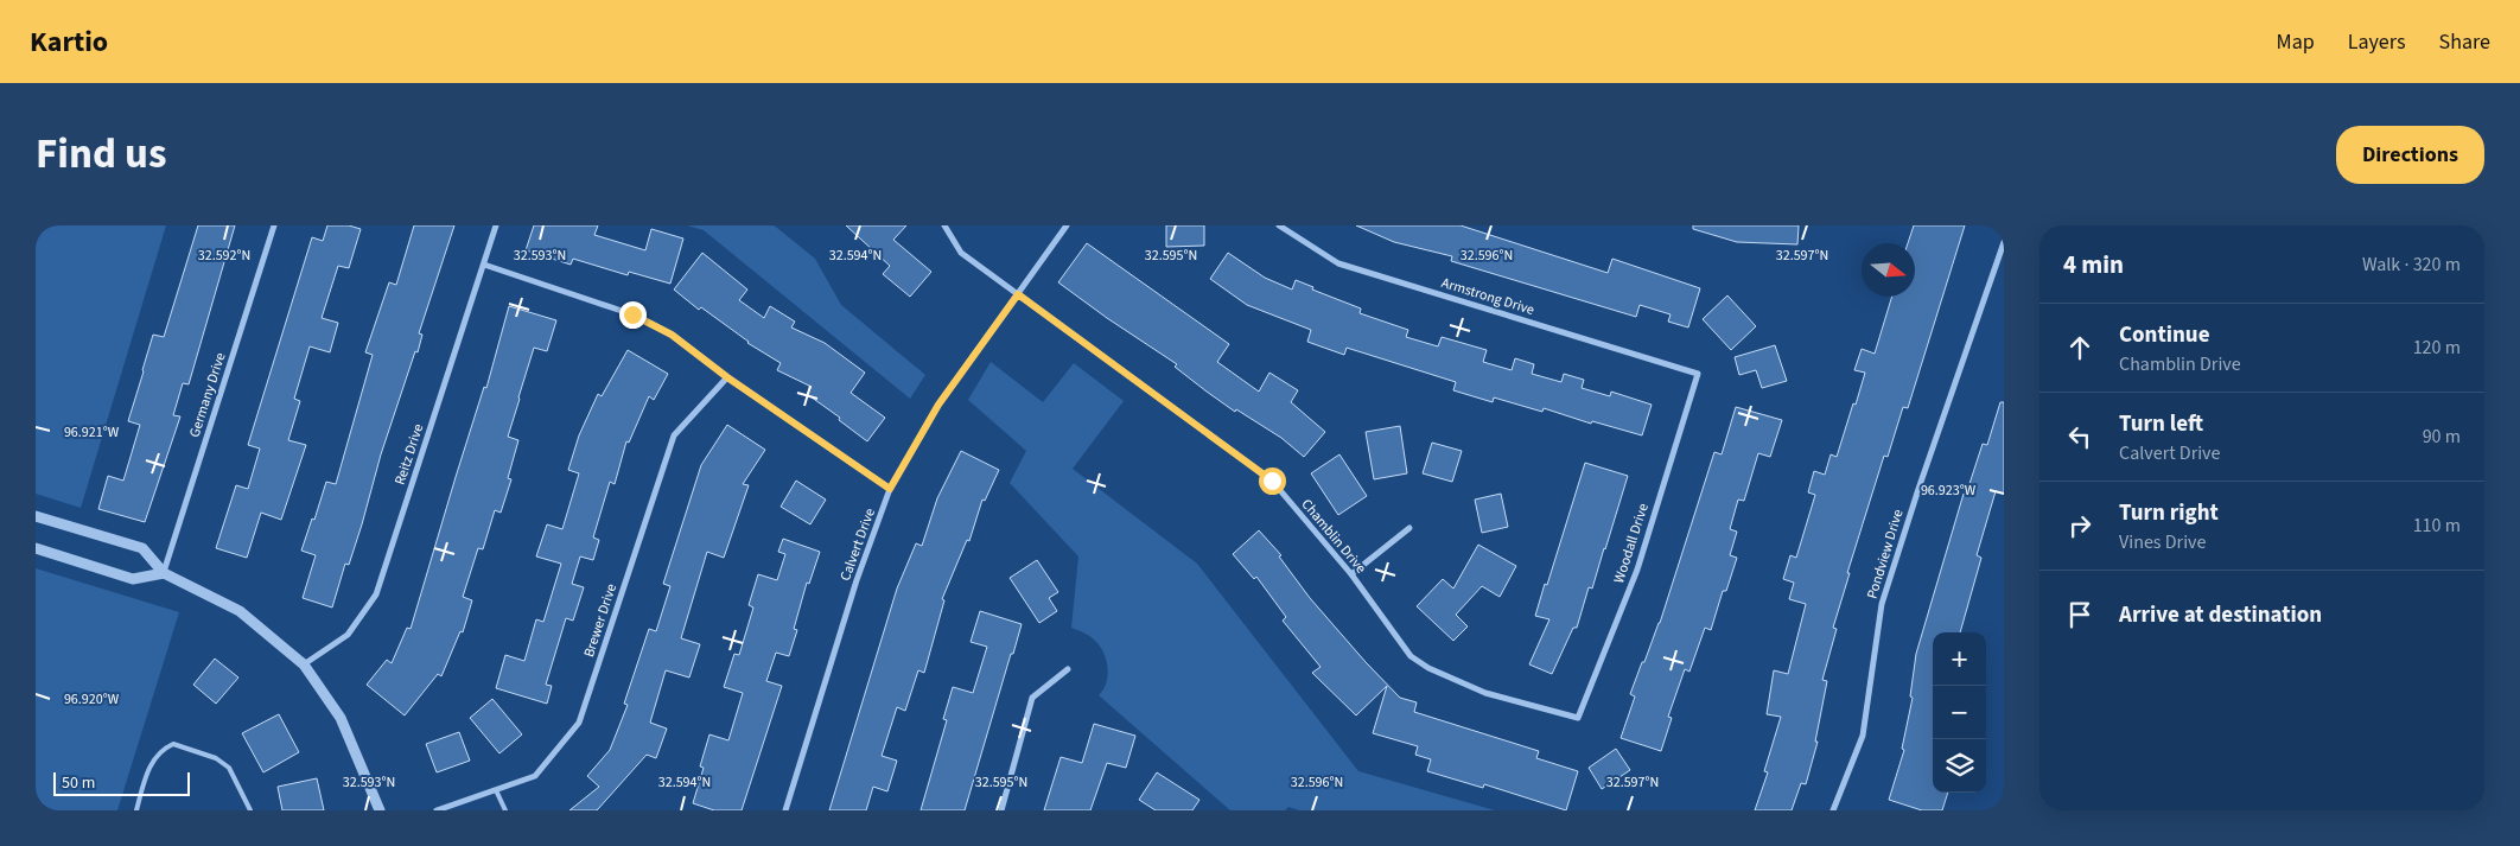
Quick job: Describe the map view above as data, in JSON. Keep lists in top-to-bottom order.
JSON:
{
  "streets": {
    "street": [
      "Armstrong Drive",
      "Germany Drive",
      "Reitz Drive",
      "Chamblin Drive",
      "Woodall Drive",
      "Calvert Drive",
      "Pondview Drive",
      "Brewer Drive"
    ]
  },
  "crossings": [
    ["Armstrong Drive", "Woodall Drive"],
    ["Chamblin Drive", "Woodall Drive"],
    ["Chamblin Drive", "Calvert Drive"]
  ],
  "scale_bar": "50 m",
  "north": "right",
  "page": {
    "header": "Kartio",
    "nav": ["Map", "Layers", "Share"],
    "title": "Find us",
    "buttons": "Directions",
    "heading": ["4 min", "Walk · 320 m"],
    "list": [
      ["Continue", "Chamblin Drive", "120 m"],
      ["Turn left", "Calvert Drive", "90 m"],
      ["Turn right", "Vines Drive", "110 m"],
      "Arrive at destination"
    ],
    "map_buttons": ["+", "−"],
    "scale": "50 m"
  },
  "coordinates": [
    "32.592°N",
    "32.593°N",
    "32.594°N",
    "32.595°N",
    "32.596°N",
    "32.597°N",
    "96.921°W",
    "96.923°W",
    "96.920°W"
  ]
}
